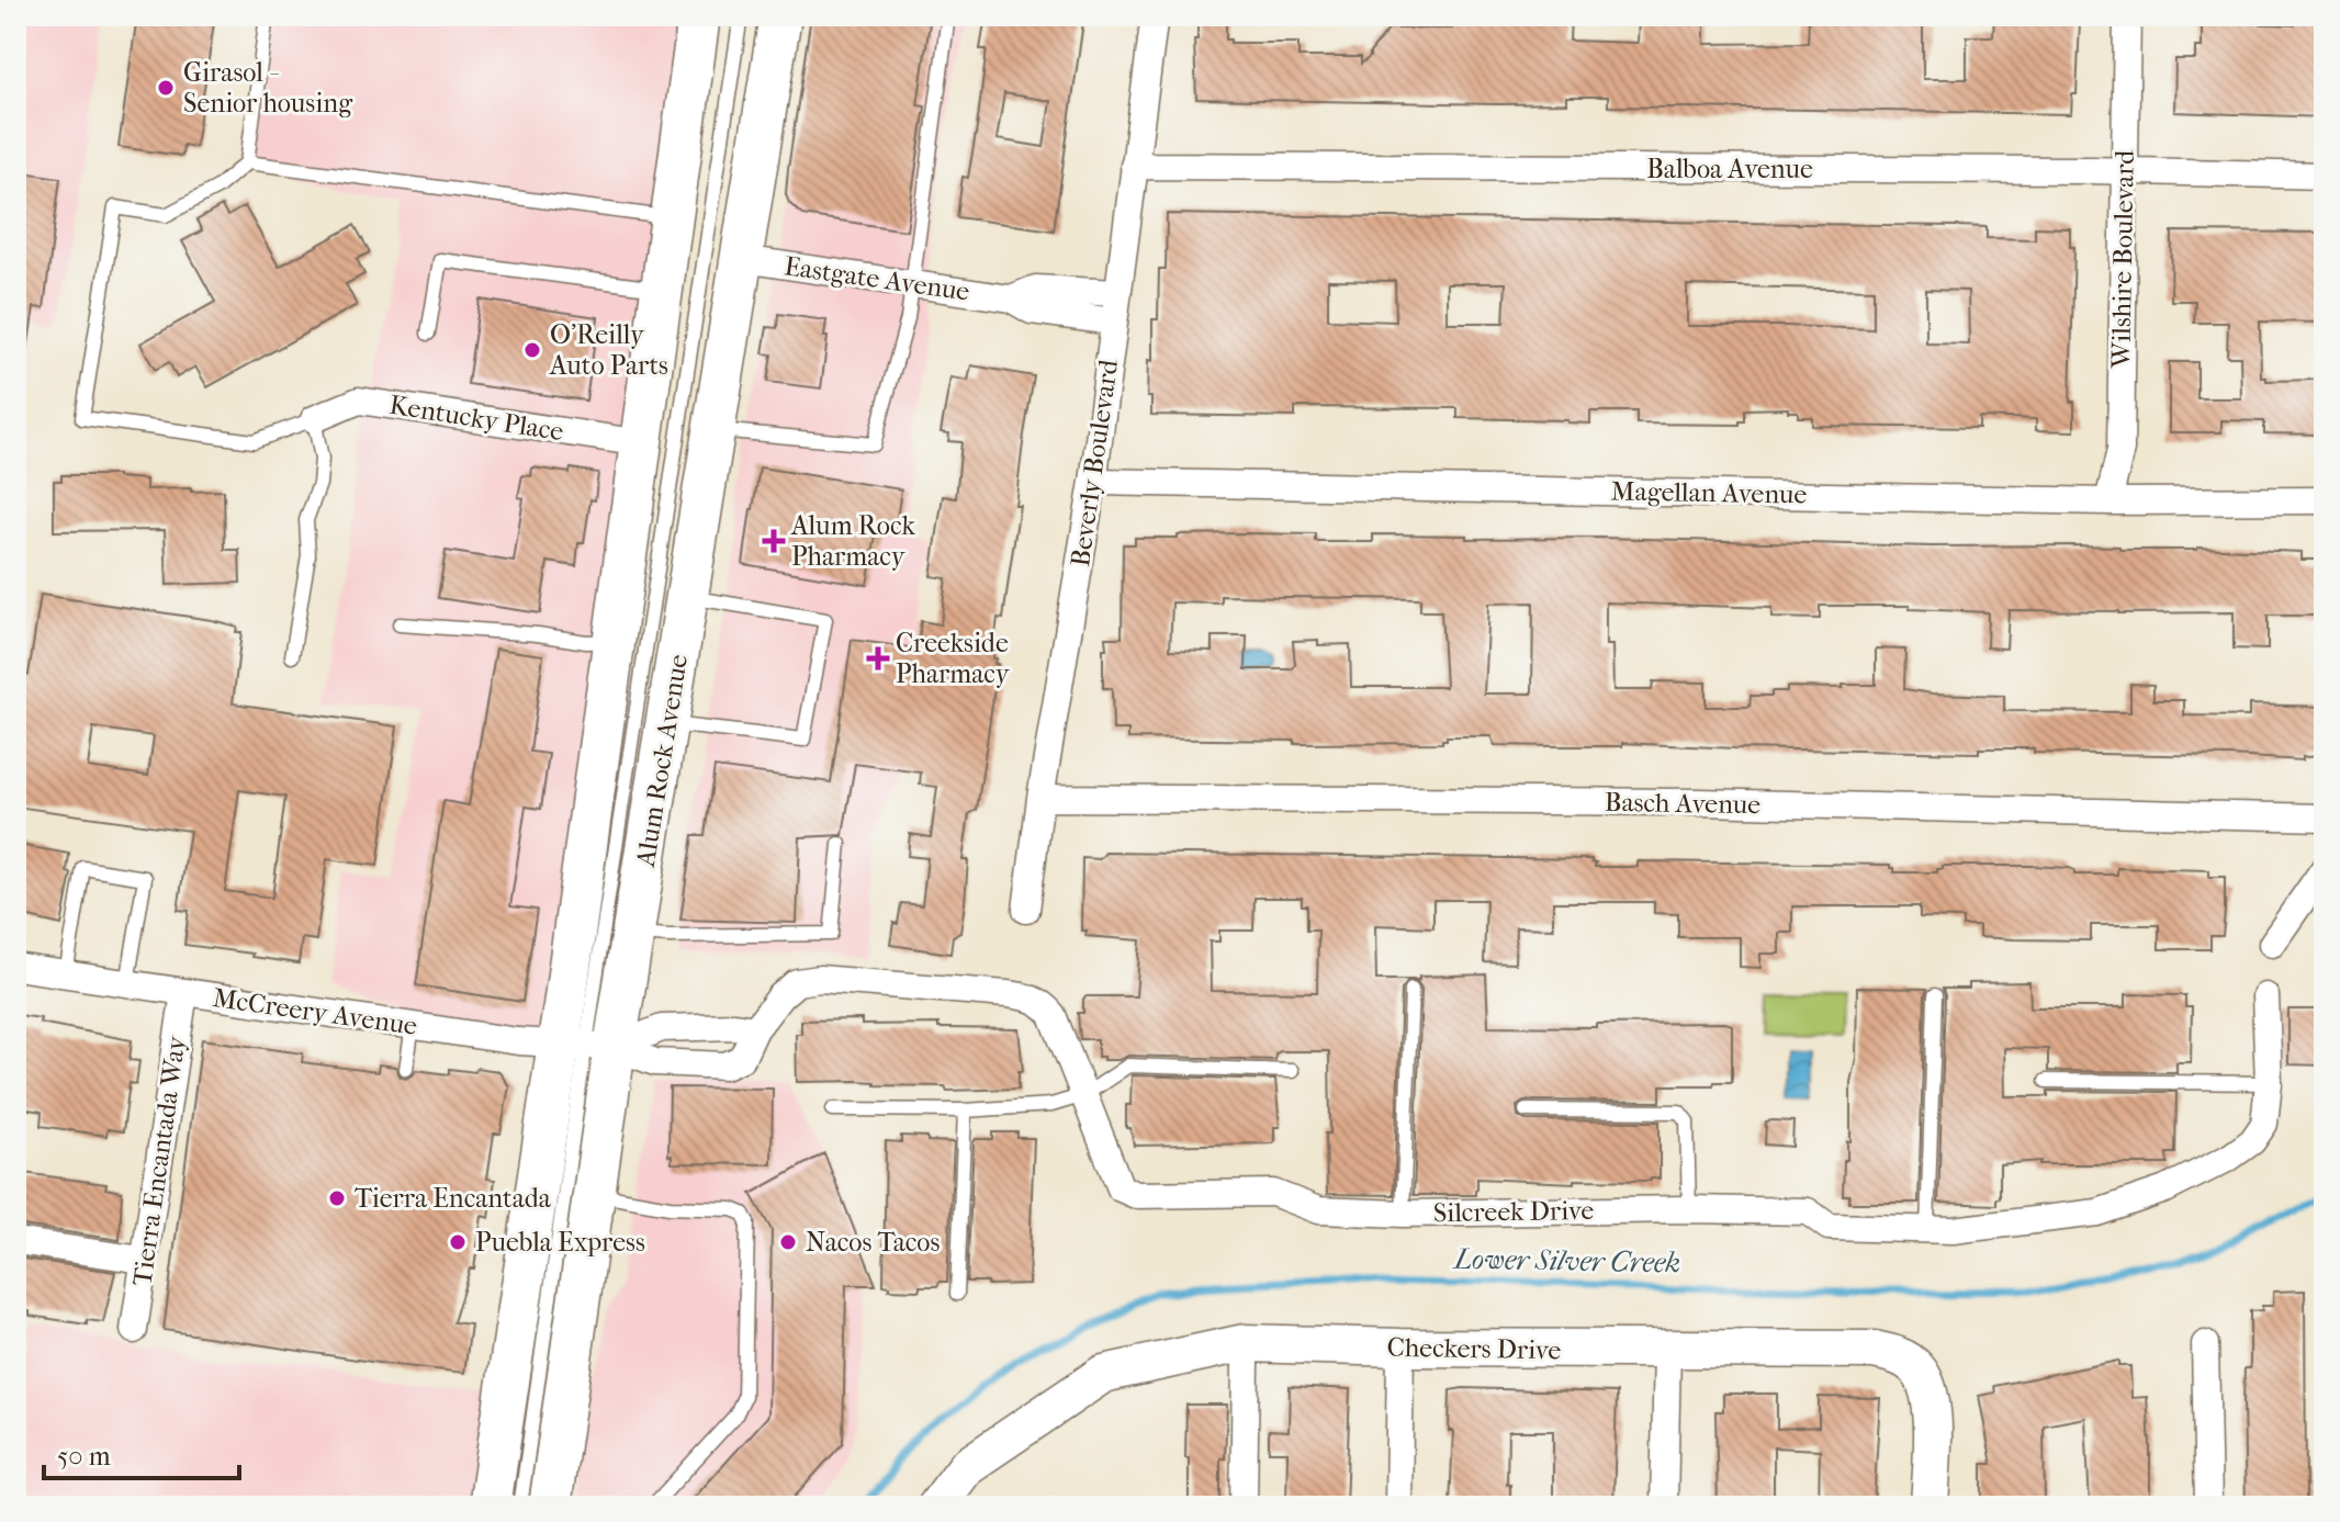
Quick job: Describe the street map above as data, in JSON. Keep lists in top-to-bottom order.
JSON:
{
  "streets": {
    "main road": ["Alum Rock Avenue"],
    "street": [
      "Balboa Avenue",
      "Wilshire Boulevard",
      "Eastgate Avenue",
      "Kentucky Place",
      "Beverly Boulevard",
      "Magellan Avenue",
      "Basch Avenue",
      "McCreery Avenue",
      "Tierra Encantada Way",
      "Silcreek Drive",
      "Checkers Drive"
    ]
  },
  "crossings": [
    ["Balboa Avenue", "Wilshire Boulevard"],
    ["Balboa Avenue", "Beverly Boulevard"],
    ["Wilshire Boulevard", "Magellan Avenue"],
    ["Eastgate Avenue", "Beverly Boulevard"],
    ["Eastgate Avenue", "Alum Rock Avenue"],
    ["Kentucky Place", "Alum Rock Avenue"],
    ["Beverly Boulevard", "Magellan Avenue"],
    ["Beverly Boulevard", "Basch Avenue"],
    ["Alum Rock Avenue", "McCreery Avenue"],
    ["Alum Rock Avenue", "Silcreek Drive"],
    ["McCreery Avenue", "Tierra Encantada Way"],
    ["McCreery Avenue", "Silcreek Drive"]
  ],
  "water": ["Lower Silver Creek"],
  "places": {
    "other": [
      "Girasol - Senior housing",
      "O'Reilly Auto Parts",
      "Tierra Encantada",
      "Puebla Express",
      "Nacos Tacos"
    ],
    "health": ["Alum Rock Pharmacy", "Creekside Pharmacy"]
  },
  "scale_bar": "50 m"
}
